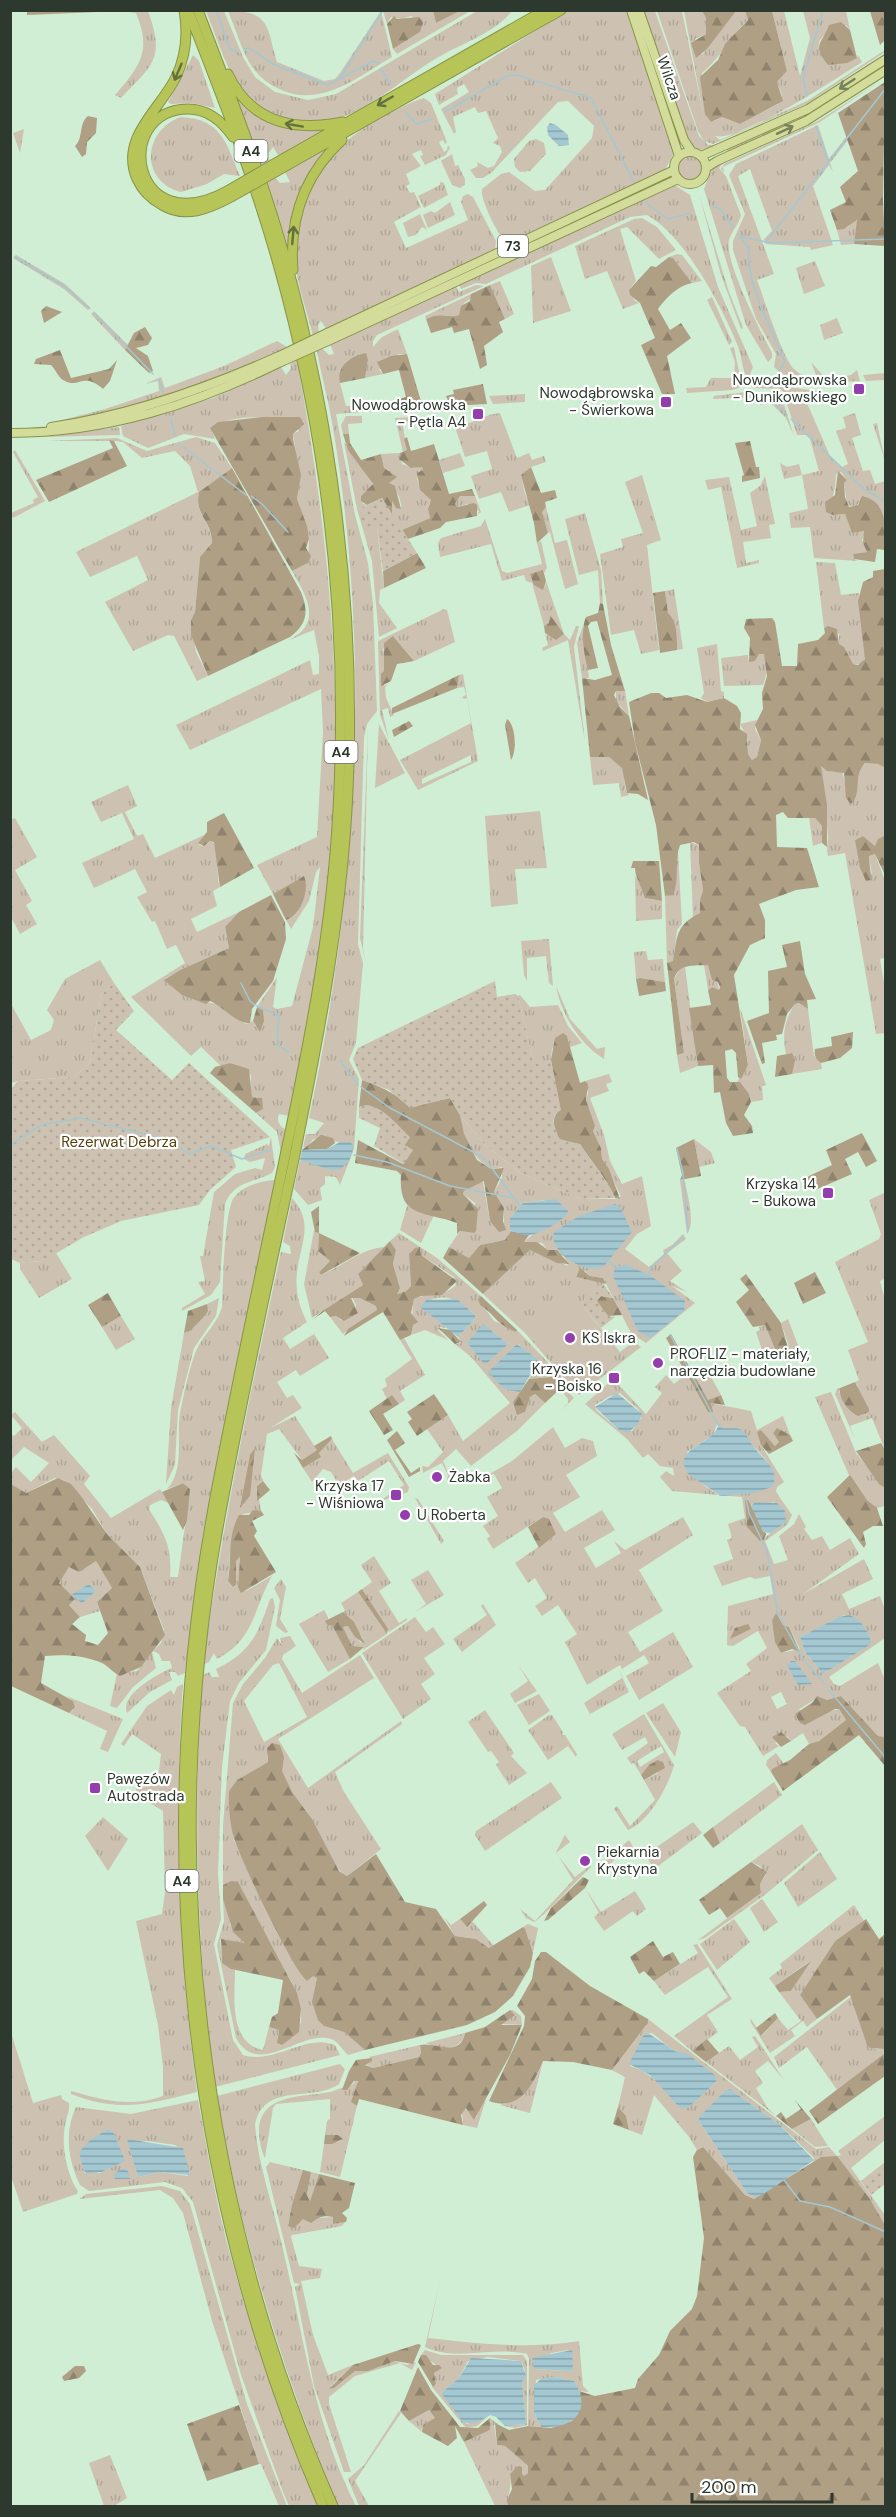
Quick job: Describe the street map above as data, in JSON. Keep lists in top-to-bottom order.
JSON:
{
  "streets": {
    "highway": ["A4"],
    "main road": ["Wilcza", "73"]
  },
  "crossings": [
    ["Wilcza", "73"]
  ],
  "parks": ["Rezerwat Debrza"],
  "places": {
    "transit": [
      "Nowodąbrowska - Dunikowskiego",
      "Nowodąbrowska - Świerkowa",
      "Nowodąbrowska - Pętla A4",
      "Krzyska 14 - Bukowa",
      "Krzyska 16 - Boisko",
      "Krzyska 17 - Wiśniowa",
      "Pawęzów Autostrada"
    ],
    "other": [
      "KS Iskra",
      "PROFLIZ - materiały, narzędzia budowlane",
      "Żabka",
      "U Roberta",
      "Piekarnia Krystyna"
    ]
  },
  "scale_bar": "200 m"
}
